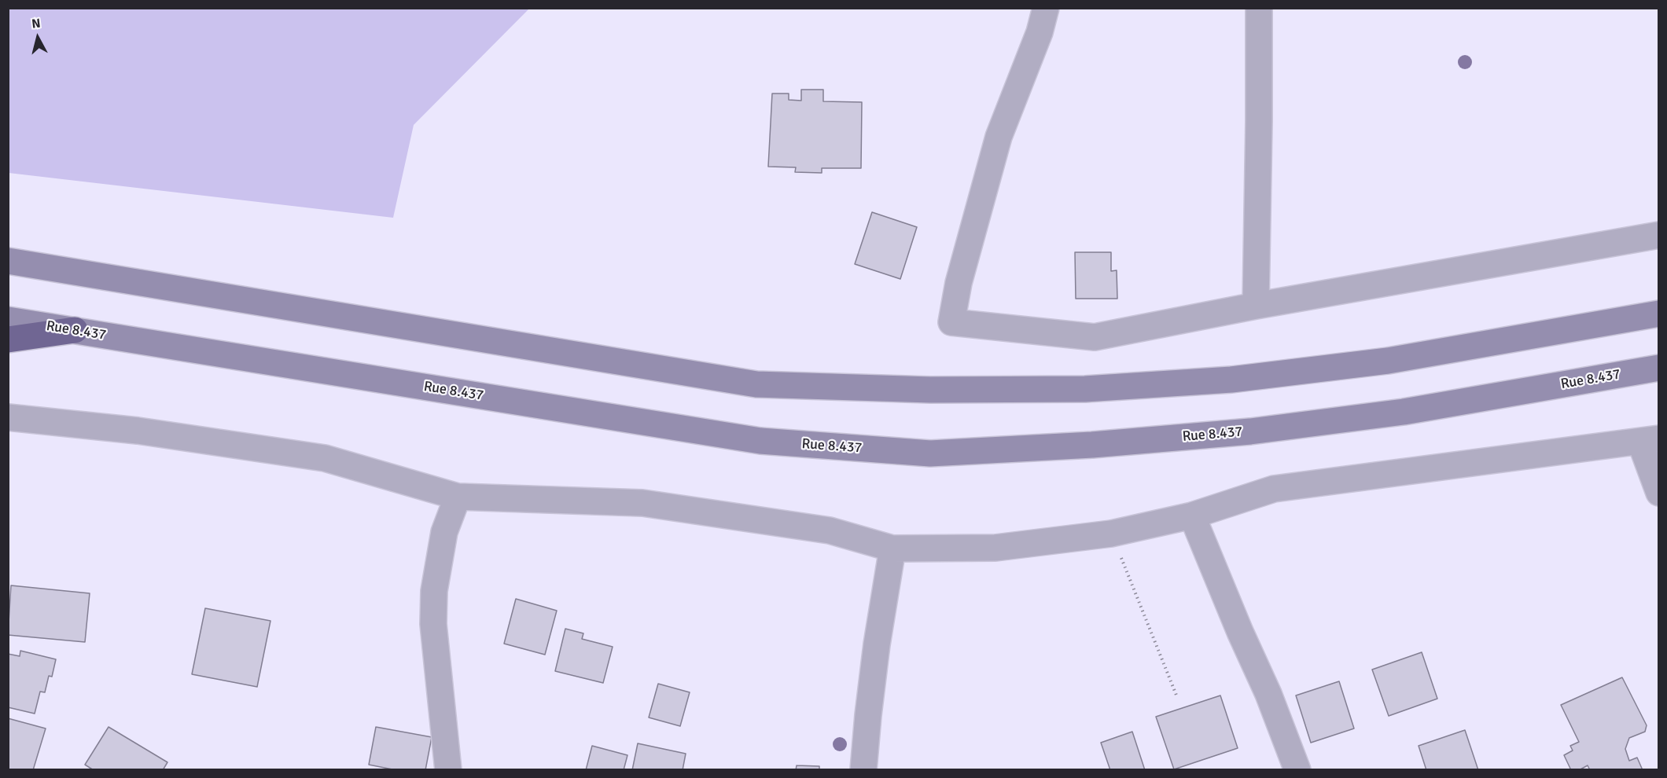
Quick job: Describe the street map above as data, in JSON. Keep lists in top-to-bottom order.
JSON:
{
  "streets": {
    "main road": ["Rue 8.437"]
  },
  "north": "top"
}
